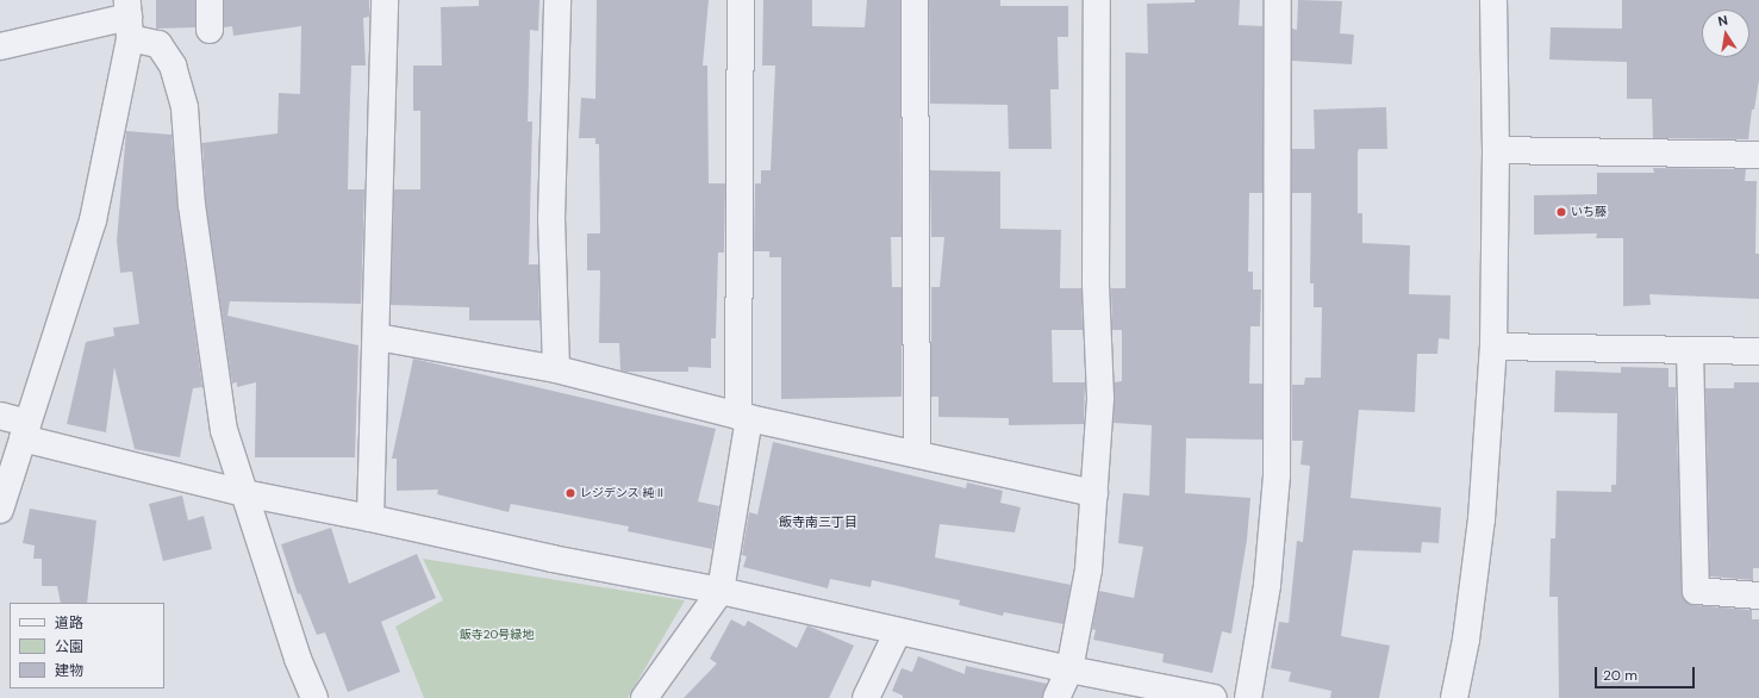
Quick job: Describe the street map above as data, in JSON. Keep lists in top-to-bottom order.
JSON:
{
  "districts": ["飯寺南三丁目"],
  "parks": ["飯寺20号緑地"],
  "places": ["いち藤", "レジデンス 純 II"],
  "legend": ["道路", "公園", "建物"],
  "scale_bar": "20 m",
  "north": "top"
}
